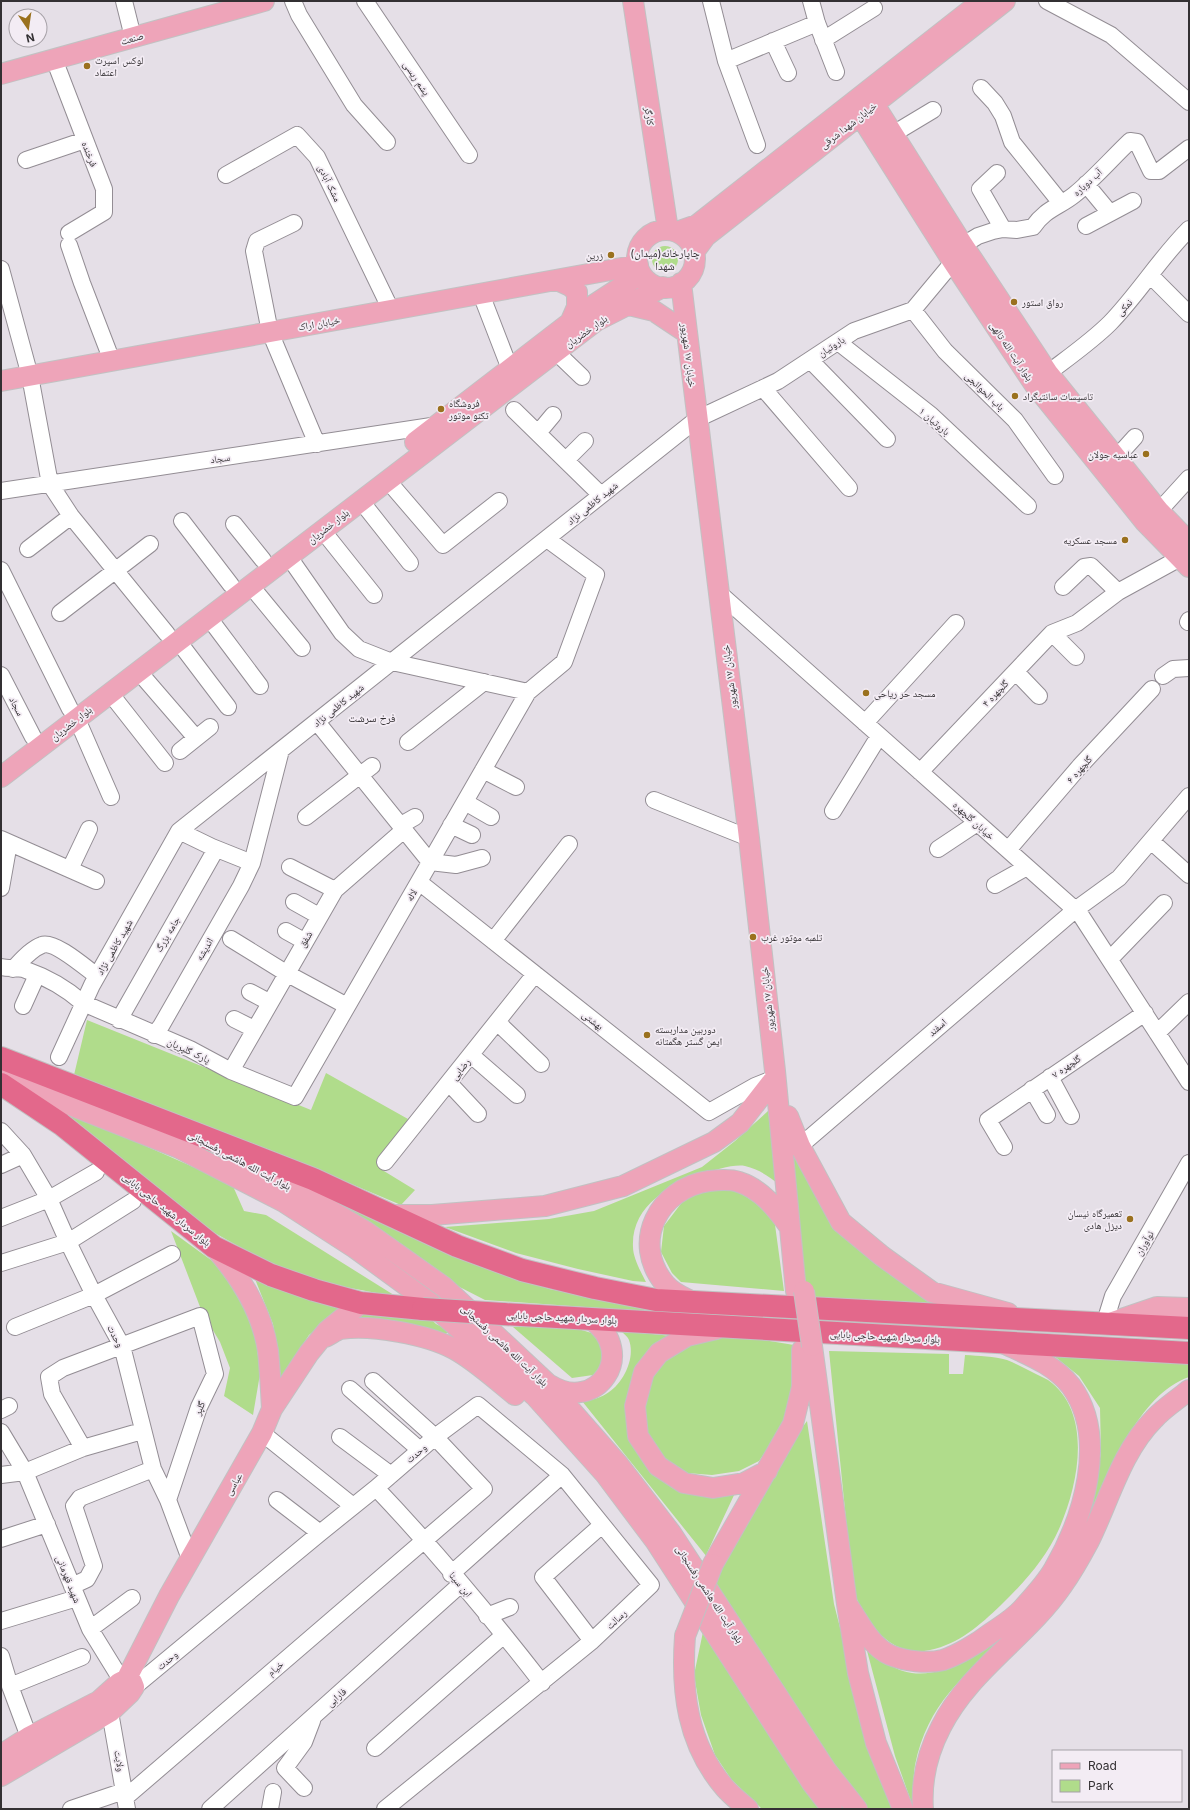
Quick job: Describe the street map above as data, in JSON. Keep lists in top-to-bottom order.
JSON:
{
  "streets": {
    "highway": ["بلوار آیت الله هاشمی رفسنجانی", "بلوار سردار شهید حاجی بابایی"],
    "main road": [
      "صنعت",
      "کارگر",
      "خیابان شهدا شرقی",
      "خیابان اراک",
      "بلوار خضریان",
      "بلوار آیت الله تالهی",
      "خیابان ۱۷ شهریور",
      "عباسی"
    ],
    "street": [
      "پشم ریسی",
      "فرخنده",
      "آب دوباره",
      "مشک آبادی",
      "نمکی",
      "باروتیان",
      "باب الحوائجی",
      "۱ باروتیان",
      "سجاد",
      "شهید کاظمی نژاد",
      "گلچهره ۴",
      "گلچهره ۶",
      "خیابان گلچهره",
      "لاله",
      "جامه بزرگ",
      "شفق",
      "اندیشه",
      "بهشتی",
      "اسفند",
      "پارک گلپریان",
      "گلچهره ۷",
      "رضایی",
      "نوآوران",
      "وحدت",
      "گلپر",
      "شهید قهرمانی",
      "ابن سینا",
      "رسالت",
      "خیام",
      "فارابی",
      "ولایت"
    ]
  },
  "crossings": [
    ["صنعت", "فرخنده"],
    ["کارگر", "خیابان شهدا شرقی"],
    ["کارگر", "خیابان اراک"],
    ["کارگر", "بلوار خضریان"],
    ["کارگر", "خیابان ۱۷ شهریور"],
    ["خیابان شهدا شرقی", "خیابان اراک"],
    ["خیابان شهدا شرقی", "بلوار خضریان"],
    ["خیابان شهدا شرقی", "بلوار آیت الله تالهی"],
    ["خیابان شهدا شرقی", "خیابان ۱۷ شهریور"],
    ["فرخنده", "خیابان اراک"],
    ["آب دوباره", "بلوار آیت الله تالهی"],
    ["مشک آبادی", "خیابان اراک"],
    ["نمکی", "بلوار آیت الله تالهی"],
    ["خیابان اراک", "بلوار خضریان"],
    ["خیابان اراک", "خیابان ۱۷ شهریور"],
    ["بلوار خضریان", "خیابان ۱۷ شهریور"],
    ["بلوار خضریان", "سجاد"],
    ["باروتیان", "بلوار آیت الله تالهی"],
    ["باروتیان", "خیابان ۱۷ شهریور"],
    ["باروتیان", "باب الحوائجی"],
    ["باروتیان", "۱ باروتیان"],
    ["باروتیان", "شهید کاظمی نژاد"],
    ["بلوار آیت الله تالهی", "گلچهره ۴"],
    ["خیابان ۱۷ شهریور", "شهید کاظمی نژاد"],
    ["خیابان ۱۷ شهریور", "خیابان گلچهره"],
    ["خیابان ۱۷ شهریور", "بهشتی"],
    ["شهید کاظمی نژاد", "اندیشه"],
    ["شهید کاظمی نژاد", "پارک گلپریان"],
    ["گلچهره ۴", "خیابان گلچهره"],
    ["گلچهره ۶", "خیابان گلچهره"],
    ["خیابان گلچهره", "اسفند"],
    ["خیابان گلچهره", "گلچهره ۷"],
    ["لاله", "بهشتی"],
    ["لاله", "پارک گلپریان"],
    ["جامه بزرگ", "پارک گلپریان"],
    ["شفق", "پارک گلپریان"],
    ["اندیشه", "پارک گلپریان"],
    ["بهشتی", "رضایی"],
    ["بلوار سردار شهید حاجی بابایی", "عباسی"],
    ["وحدت", "گلپر"],
    ["وحدت", "عباسی"],
    ["وحدت", "شهید قهرمانی"],
    ["وحدت", "ابن سینا"],
    ["وحدت", "رسالت"],
    ["وحدت", "خیام"],
    ["عباسی", "شهید قهرمانی"],
    ["عباسی", "ولایت"],
    ["ابن سینا", "رسالت"],
    ["ابن سینا", "خیام"],
    ["ابن سینا", "فارابی"],
    ["رسالت", "فارابی"],
    ["خیام", "ولایت"]
  ],
  "districts": ["(چاپارخانه(میدان شهدا", "فرخ سرشت"],
  "places": [
    "لوکس اسپرت اعتماد",
    "زرین",
    "رواق استور",
    "تاسیسات سانتیگراد",
    "فروشگاه تکنو موتور",
    "عباسیه جولان",
    "مسجد عسکریه",
    "مسجد حر ریاحی",
    "تلمبه موتور غرب",
    "دوربین مداربسته ایمن گستر هگمتانه",
    "تعمیرگاه نیسان دیزل هادی"
  ],
  "legend": ["Road", "Park"],
  "north": "bottom"
}
